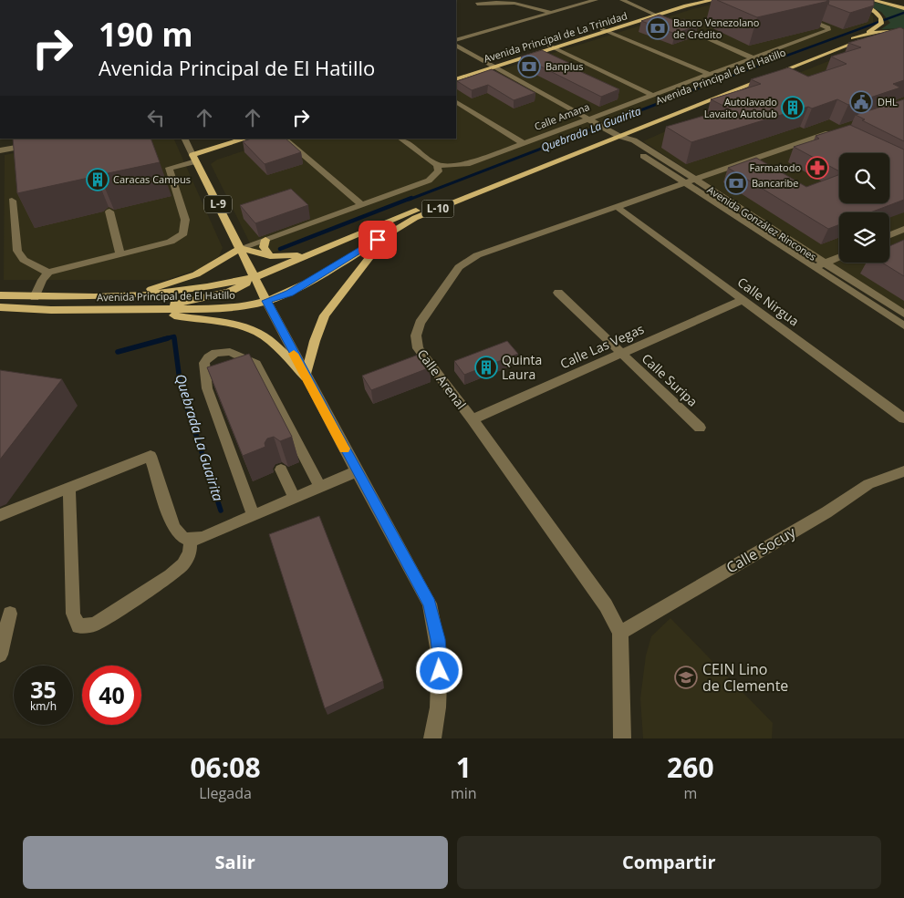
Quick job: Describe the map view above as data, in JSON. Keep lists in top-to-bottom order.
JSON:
{
  "streets": {
    "main road": [
      "Avenida Principal de La Trinidad",
      "Avenida Principal de El Hatillo",
      "L-9",
      "L-10"
    ],
    "street": [
      "Calle Amana",
      "Avenida González Rincones",
      "Calle Nirgua",
      "Calle Las Vegas",
      "Calle Arenal",
      "Calle Suripa",
      "Calle Socuy"
    ]
  },
  "crossings": [
    ["Avenida Principal de La Trinidad", "Avenida González Rincones"],
    ["Avenida Principal de El Hatillo", "L-9"],
    ["Avenida Principal de El Hatillo", "L-10"],
    ["Avenida Principal de El Hatillo", "Avenida González Rincones"],
    ["Calle Amana", "Avenida González Rincones"],
    ["L-9", "L-10"],
    ["Avenida González Rincones", "Calle Arenal"],
    ["Calle Nirgua", "Calle Las Vegas"],
    ["Calle Nirgua", "Calle Arenal"],
    ["Calle Las Vegas", "Calle Arenal"],
    ["Calle Las Vegas", "Calle Suripa"],
    ["Calle Arenal", "Calle Socuy"]
  ],
  "water": ["Quebrada La Guairita"],
  "places": {
    "bank": ["Banco Venezolano de Crédito", "Banplus", "Bancaribe"],
    "public building": ["DHL"],
    "building": ["Autolavado Lavaito Autolub", "Caracas Campus", "Quinta Laura"],
    "pharmacy": ["Farmatodo"],
    "school or university": ["CEIN Lino de Clemente"]
  },
  "page": {
    "turn": ["190 m", "Avenida Principal de El Hatillo"],
    "speed": "35 km/h",
    "limit": "40",
    "eta": [
      "06:08",
      "Llegada",
      "1",
      "min",
      "260",
      "m"
    ],
    "buttons": ["Salir", "Compartir"]
  }
}
